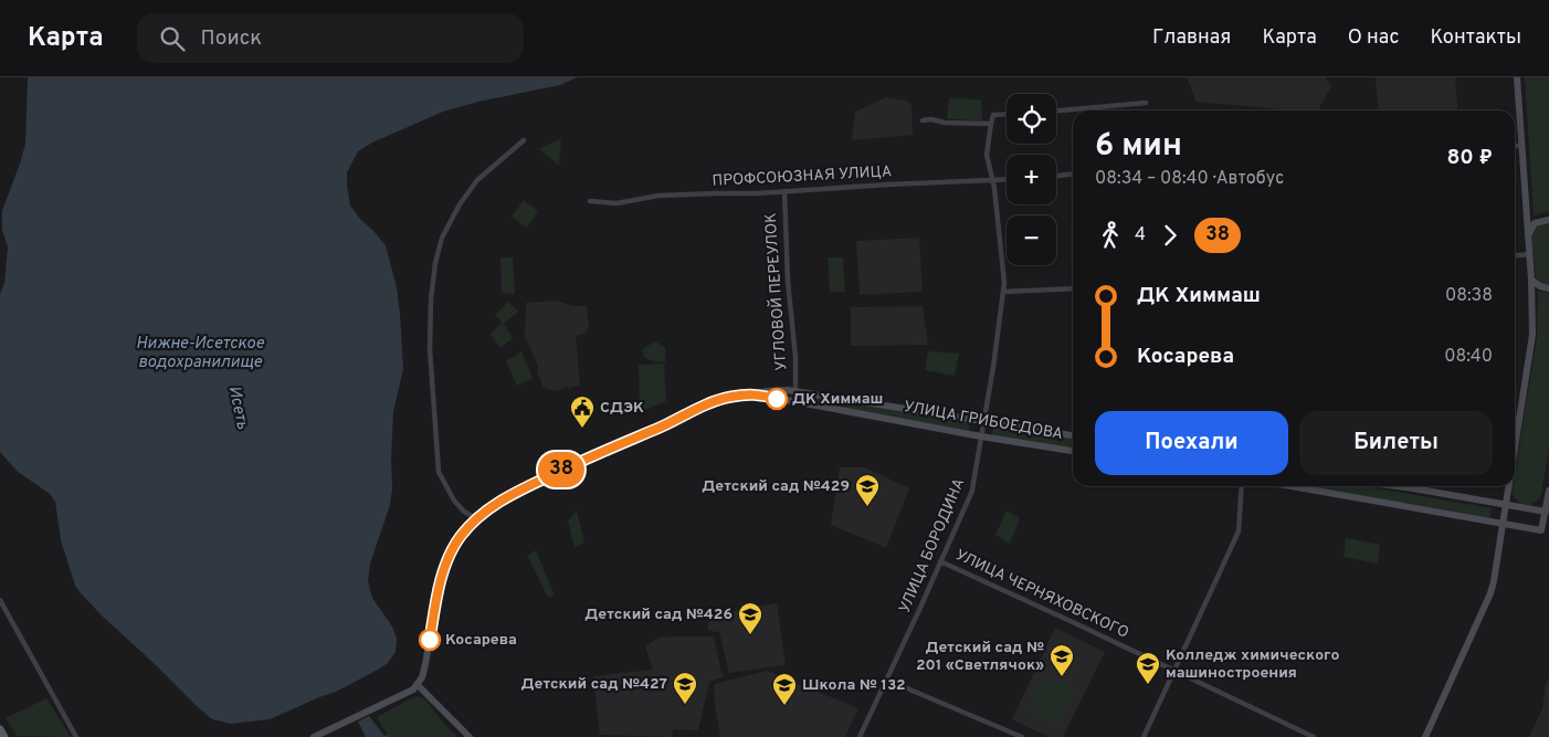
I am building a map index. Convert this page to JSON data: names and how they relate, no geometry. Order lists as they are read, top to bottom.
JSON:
{
  "streets": {
    "main road": ["УЛИЦА ГРИБОЕДОВА"],
    "street": [
      "ПРОФСОЮЗНАЯ УЛИЦА",
      "УГЛОВОЙ ПЕРЕУЛОК",
      "УЛИЦА БОРОДИНА",
      "УЛИЦА ЧЕРНЯХОВСКОГО"
    ]
  },
  "crossings": [
    ["ПРОФСОЮЗНАЯ УЛИЦА", "УГЛОВОЙ ПЕРЕУЛОК"],
    ["ПРОФСОЮЗНАЯ УЛИЦА", "УЛИЦА БОРОДИНА"],
    ["УГЛОВОЙ ПЕРЕУЛОК", "УЛИЦА ГРИБОЕДОВА"],
    ["УЛИЦА ГРИБОЕДОВА", "УЛИЦА БОРОДИНА"],
    ["УЛИЦА БОРОДИНА", "УЛИЦА ЧЕРНЯХОВСКОГО"]
  ],
  "water": ["Нижне-Исетское водохранилище", "Исеть"],
  "places": {
    "other": ["ДК Химмаш", "Косарева"],
    "public building": ["СДЭК"],
    "school or university": [
      "Детский сад №429",
      "Детский сад №426",
      "Детский сад № 201 «Светлячок»",
      "Колледж химического машиностроения",
      "Детский сад №427",
      "Школа № 132"
    ]
  },
  "lines": ["bus line 38"],
  "page": {
    "header": "Карта",
    "search": "Поиск",
    "nav": [
      "Главная",
      "Карта",
      "О нас",
      "Контакты"
    ],
    "on_map": "38",
    "map_buttons": ["+", "−"],
    "heading": ["6 мин", "08:34 – 08:40 · Автобус", "80 ₽"],
    "legs": ["4", "38"],
    "list": [
      {
        "name": "ДК Химмаш",
        "value": "08:38"
      },
      {
        "name": "Косарева",
        "value": "08:40"
      }
    ],
    "buttons": ["Поехали", "Билеты"]
  }
}
